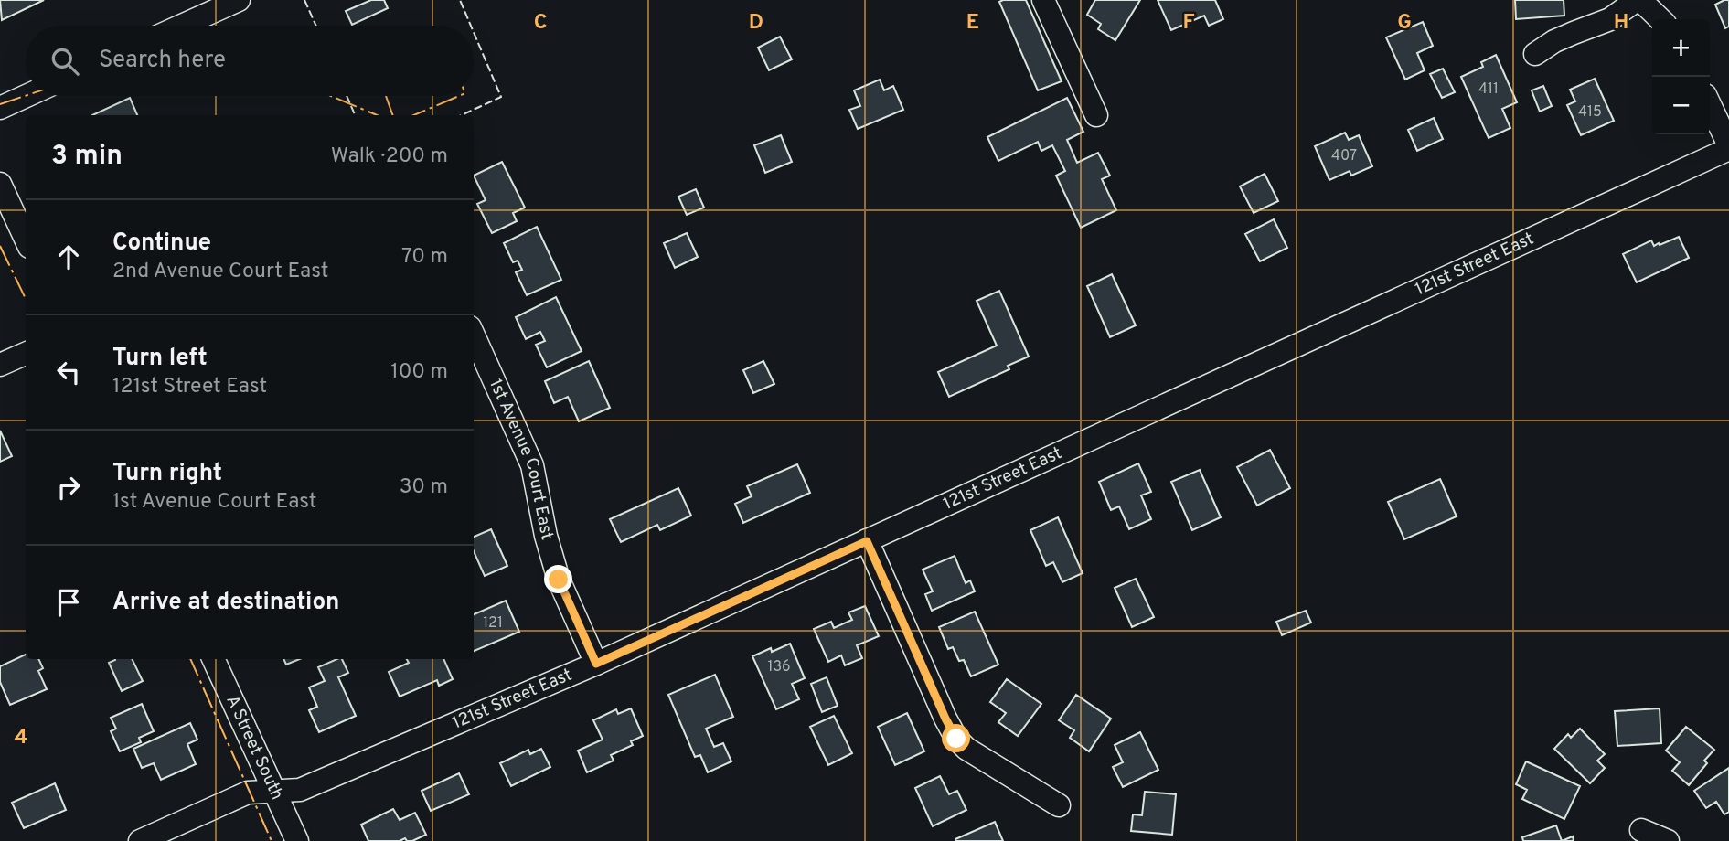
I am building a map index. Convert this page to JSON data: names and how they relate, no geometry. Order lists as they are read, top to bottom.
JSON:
{
  "streets": {
    "street": ["121st Street East", "1st Avenue Court East", "A Street South"]
  },
  "crossings": [
    ["121st Street East", "1st Avenue Court East"],
    ["121st Street East", "A Street South"]
  ],
  "house_numbers": [
    "411",
    "415",
    "407",
    "121",
    "136"
  ],
  "page": {
    "map_buttons": ["+", "−"],
    "search": "Search here",
    "heading": ["3 min", "Walk · 200 m"],
    "list": [
      ["Continue", "2nd Avenue Court East", "70 m"],
      ["Turn left", "121st Street East", "100 m"],
      ["Turn right", "1st Avenue Court East", "30 m"],
      "Arrive at destination"
    ]
  },
  "grid": {
    "columns": [
      "C",
      "D",
      "E",
      "F",
      "G",
      "H"
    ],
    "rows": ["4"]
  }
}
